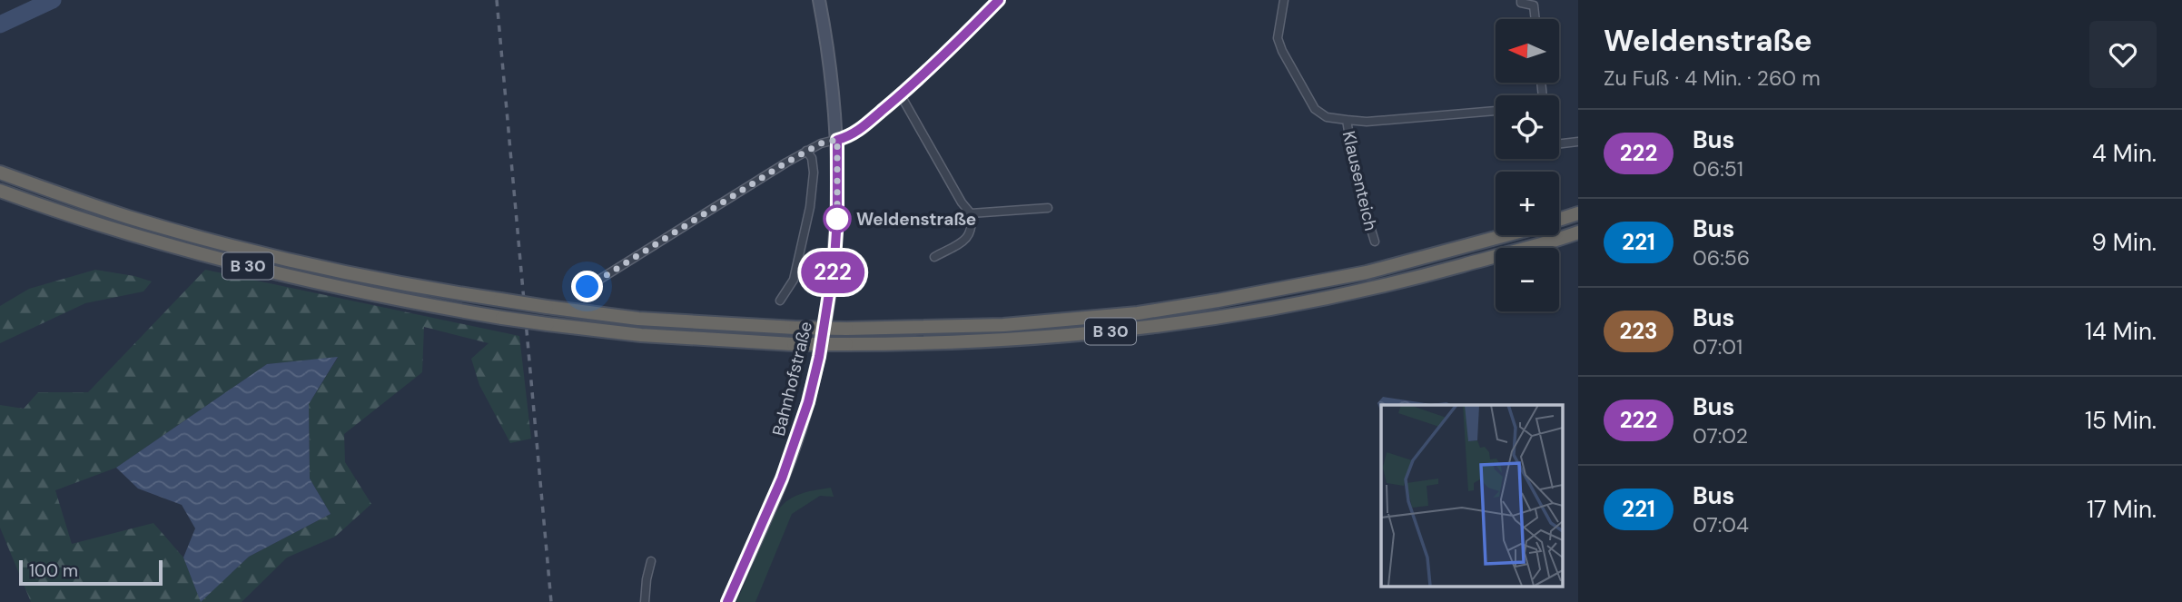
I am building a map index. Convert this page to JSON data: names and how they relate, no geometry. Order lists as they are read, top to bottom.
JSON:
{
  "streets": {
    "highway": ["B 30"],
    "main road": ["Bahnhofstraße"],
    "street": ["Klausenteich"]
  },
  "places": ["Weldenstraße"],
  "lines": ["bus line 222"],
  "scale_bar": "100 m",
  "north": "left",
  "page": {
    "on_map": "222",
    "heading": ["Weldenstraße", "Zu Fuß · 4 Min. · 260 m"],
    "map_buttons": ["+", "−"],
    "list": [
      {
        "mark": "222",
        "name": "Bus",
        "note": "06:51",
        "value": "4 Min."
      },
      {
        "mark": "221",
        "name": "Bus",
        "note": "06:56",
        "value": "9 Min."
      },
      {
        "mark": "223",
        "name": "Bus",
        "note": "07:01",
        "value": "14 Min."
      },
      {
        "mark": "222",
        "name": "Bus",
        "note": "07:02",
        "value": "15 Min."
      },
      {
        "mark": "221",
        "name": "Bus",
        "note": "07:04",
        "value": "17 Min."
      }
    ],
    "scale": "100 m"
  }
}
